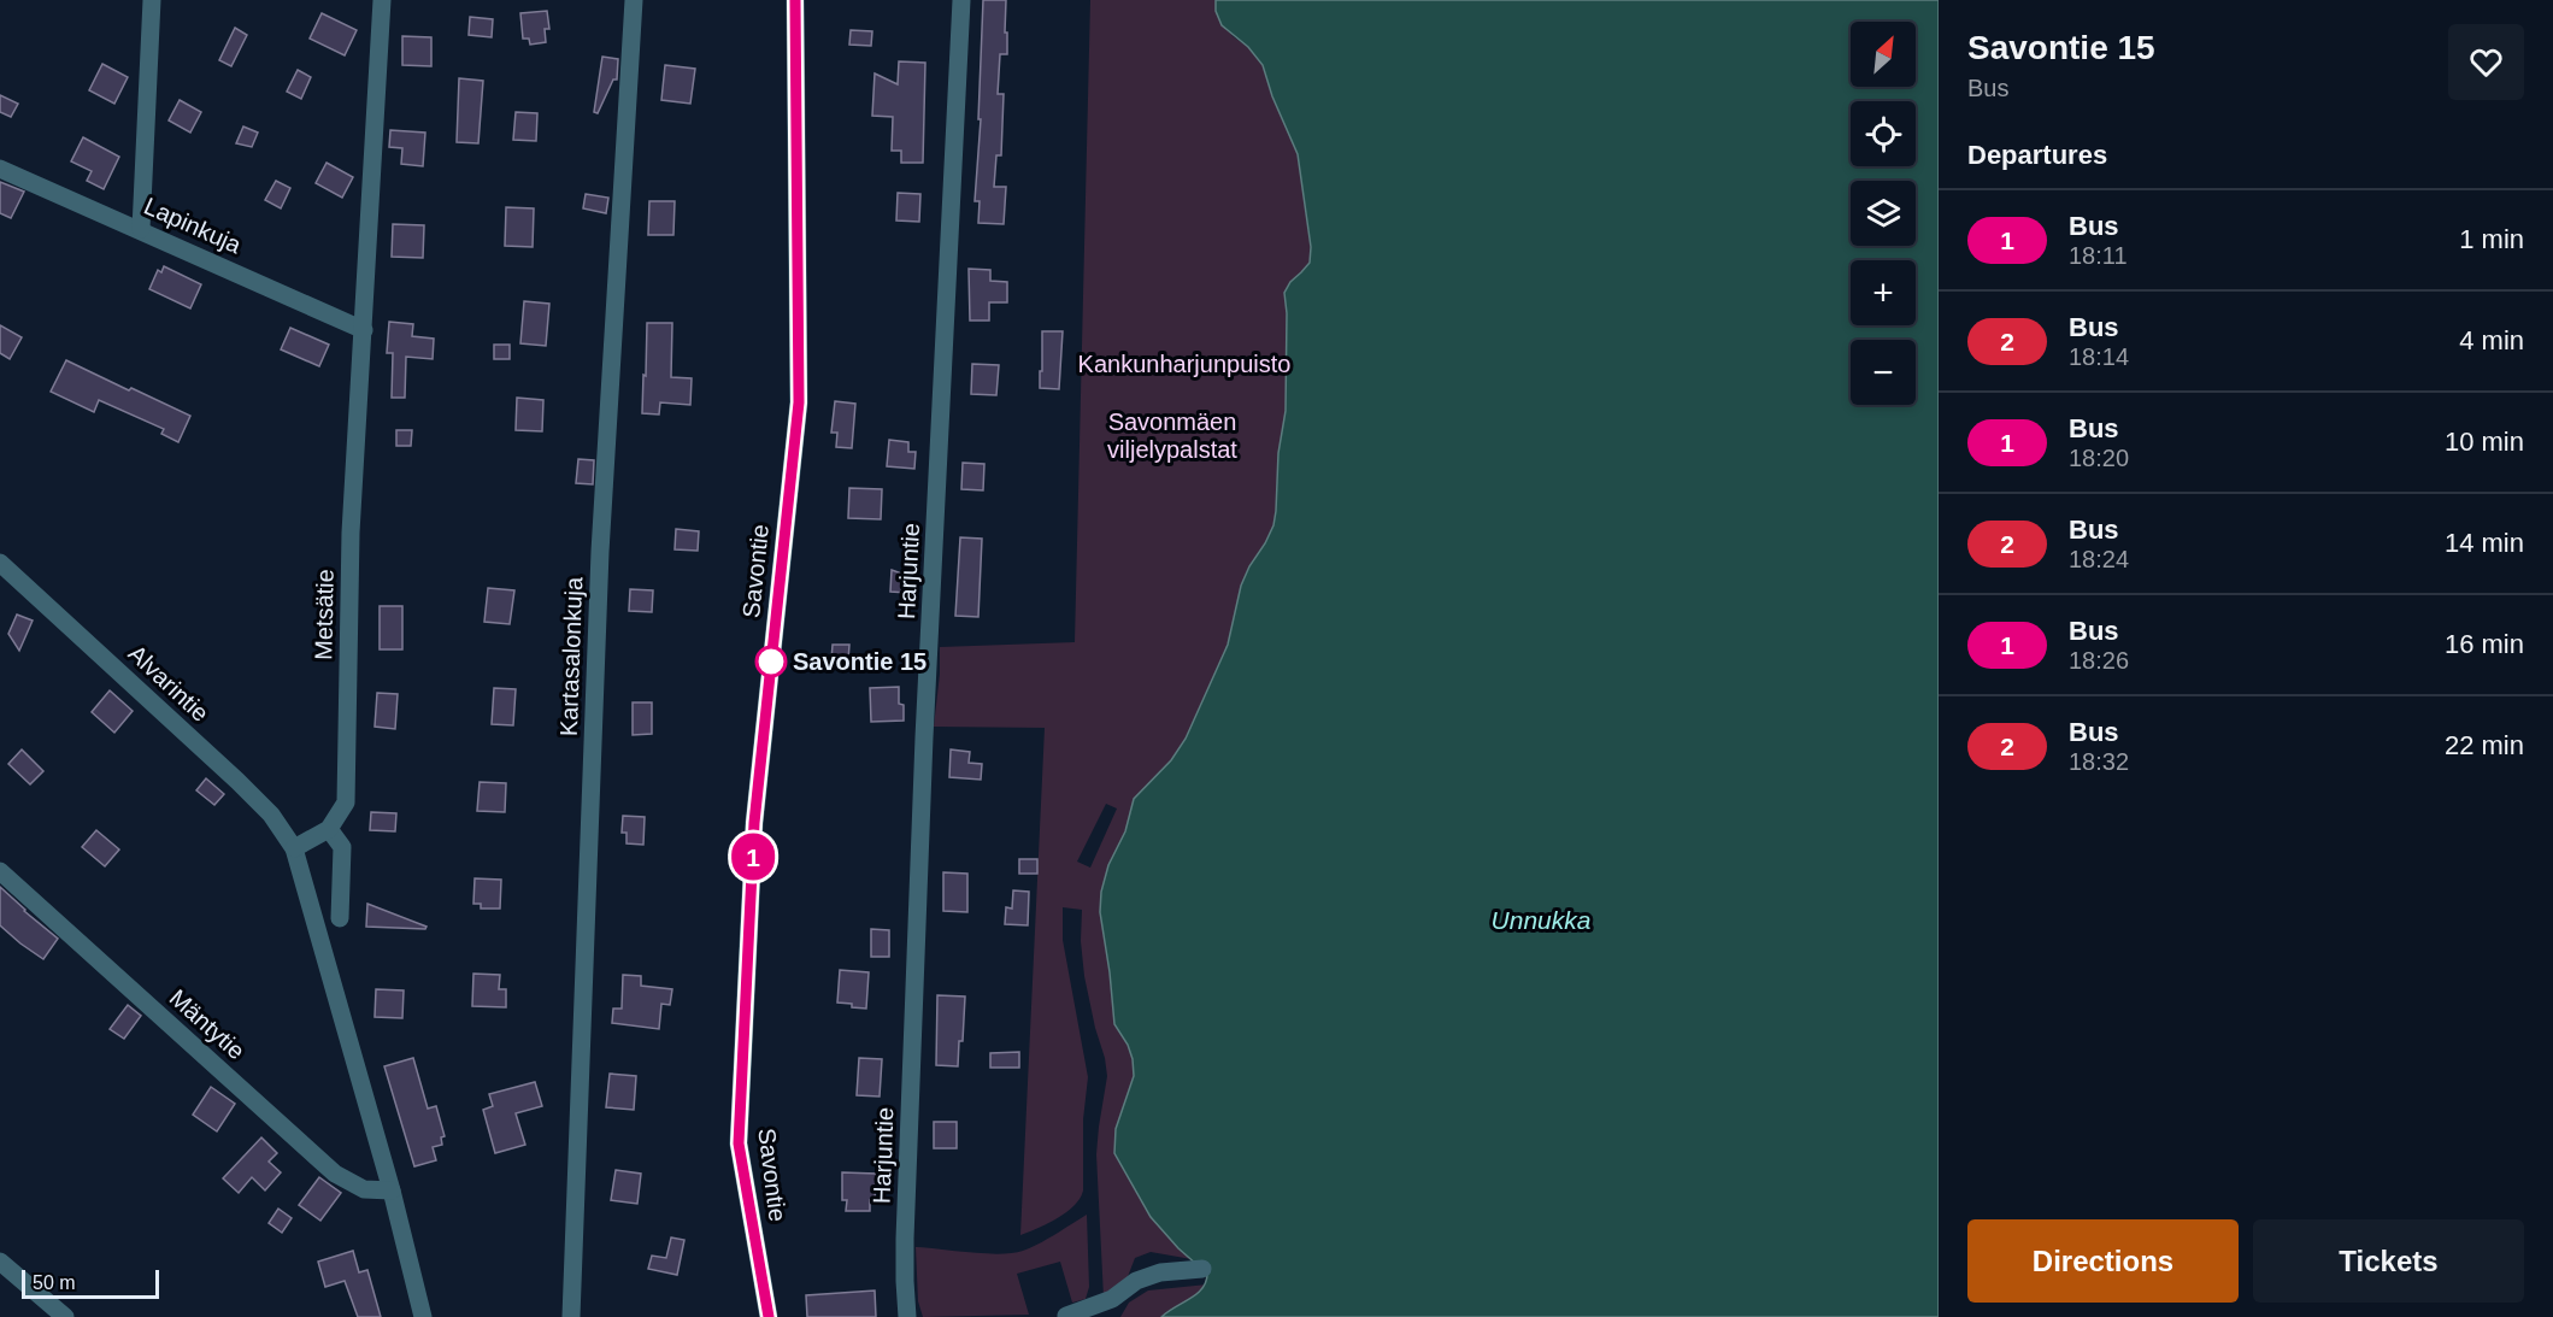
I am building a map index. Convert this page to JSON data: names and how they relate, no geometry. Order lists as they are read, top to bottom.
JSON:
{
  "streets": {
    "street": [
      "Lapinkuja",
      "Savontie",
      "Harjuntie",
      "Metsätie",
      "Kartasalonkuja",
      "Alvarintie",
      "Mäntytie"
    ]
  },
  "crossings": [
    ["Lapinkuja", "Metsätie"]
  ],
  "water": ["Unnukka"],
  "parks": ["Kankunharjunpuisto", "Savonmäen viljelypalstat"],
  "places": ["Savontie 15"],
  "lines": ["bus line 1"],
  "scale_bar": "50 m",
  "north": "top right",
  "page": {
    "on_map": "1",
    "heading": [
      ["Savontie 15", "Bus"],
      "Departures"
    ],
    "map_buttons": ["+", "−"],
    "list": [
      {
        "mark": "1",
        "name": "Bus",
        "note": "18:11",
        "value": "1 min"
      },
      {
        "mark": "2",
        "name": "Bus",
        "note": "18:14",
        "value": "4 min"
      },
      {
        "mark": "1",
        "name": "Bus",
        "note": "18:20",
        "value": "10 min"
      },
      {
        "mark": "2",
        "name": "Bus",
        "note": "18:24",
        "value": "14 min"
      },
      {
        "mark": "1",
        "name": "Bus",
        "note": "18:26",
        "value": "16 min"
      },
      {
        "mark": "2",
        "name": "Bus",
        "note": "18:32",
        "value": "22 min"
      }
    ],
    "buttons": ["Directions", "Tickets"],
    "scale": "50 m"
  }
}
